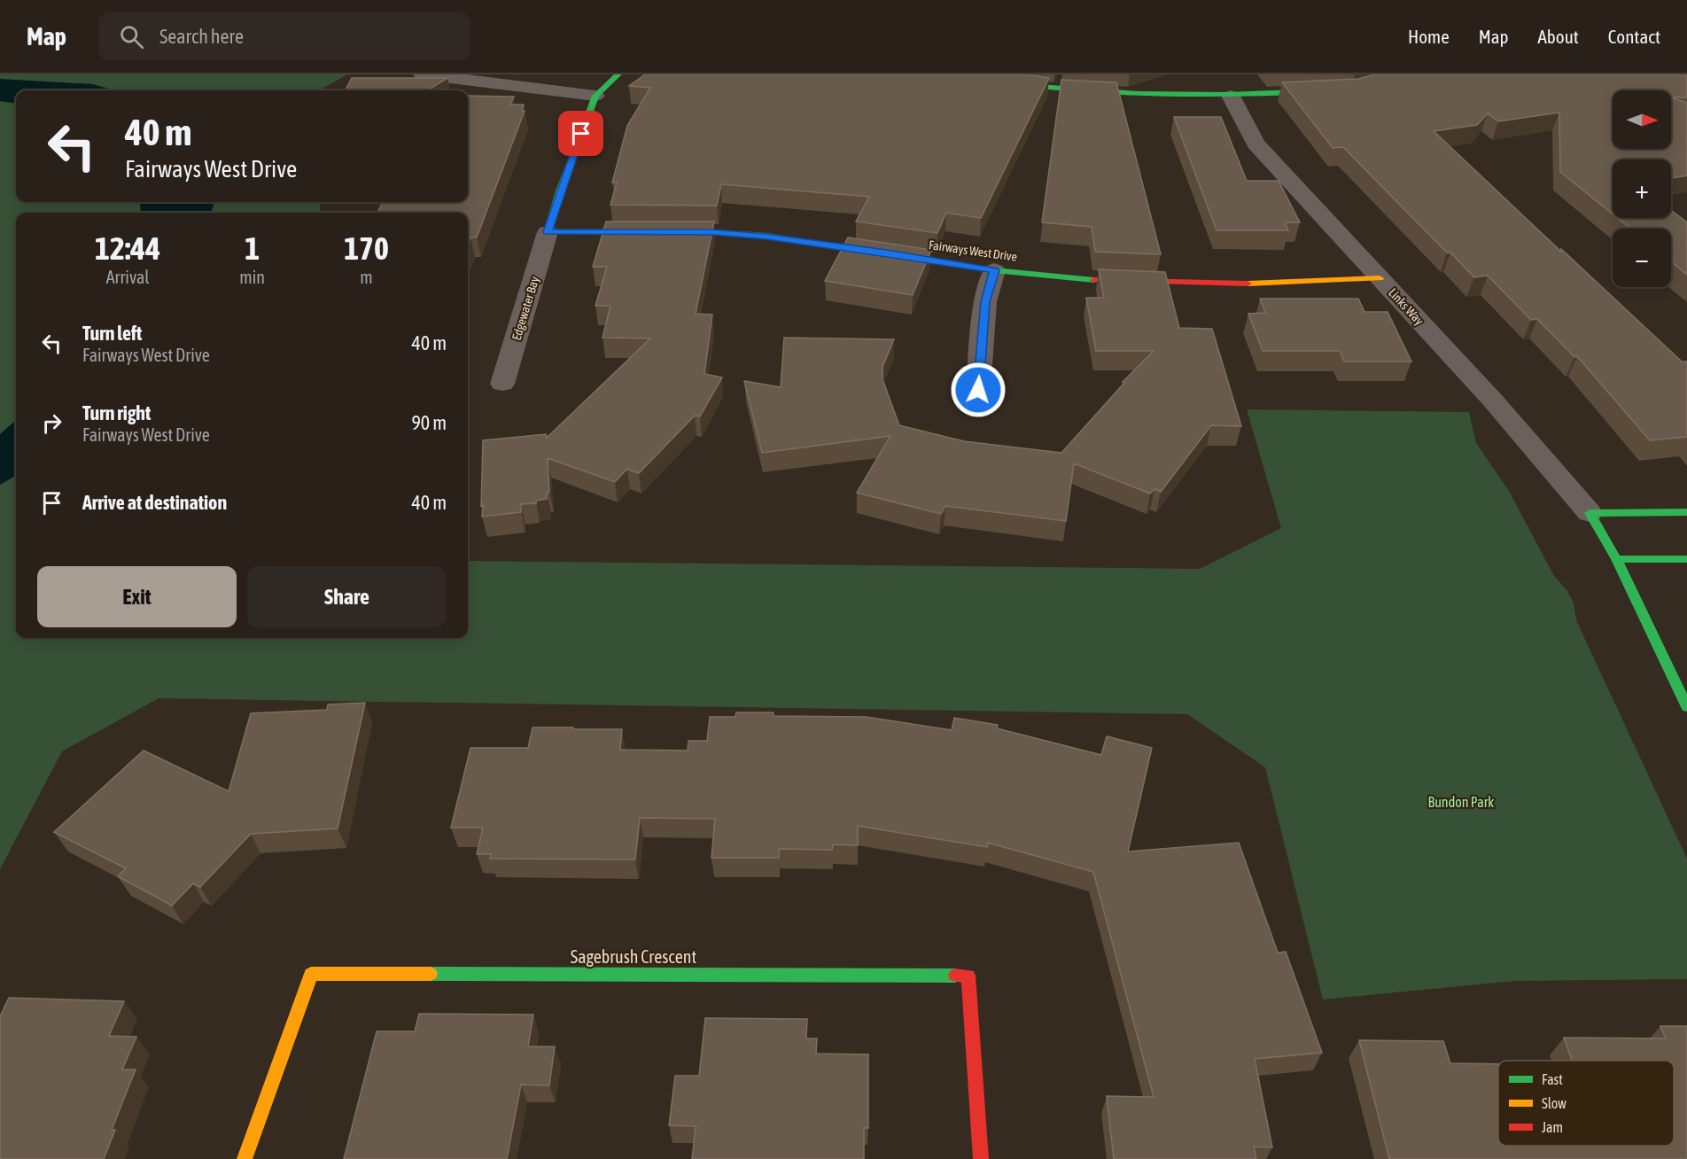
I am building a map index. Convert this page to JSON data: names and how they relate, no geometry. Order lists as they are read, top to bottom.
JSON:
{
  "streets": {
    "street": [
      "Fairways West Drive",
      "Links Way",
      "Edgewater Bay",
      "Sagebrush Crescent"
    ]
  },
  "crossings": [
    ["Fairways West Drive", "Links Way"],
    ["Fairways West Drive", "Edgewater Bay"]
  ],
  "parks": ["Bundon Park"],
  "legend": ["Fast", "Slow", "Jam"],
  "north": "right",
  "page": {
    "header": "Map",
    "search": "Search here",
    "nav": [
      "Home",
      "Map",
      "About",
      "Contact"
    ],
    "map_buttons": ["+", "−"],
    "turn": ["40 m", "Fairways West Drive"],
    "eta": [
      "12:44",
      "Arrival",
      "1",
      "min",
      "170",
      "m"
    ],
    "list": [
      {
        "name": "Turn left",
        "note": "Fairways West Drive",
        "value": "40 m"
      },
      {
        "name": "Turn right",
        "note": "Fairways West Drive",
        "value": "90 m"
      },
      {
        "name": "Arrive at destination",
        "value": "40 m"
      }
    ],
    "buttons": ["Exit", "Share"]
  }
}
